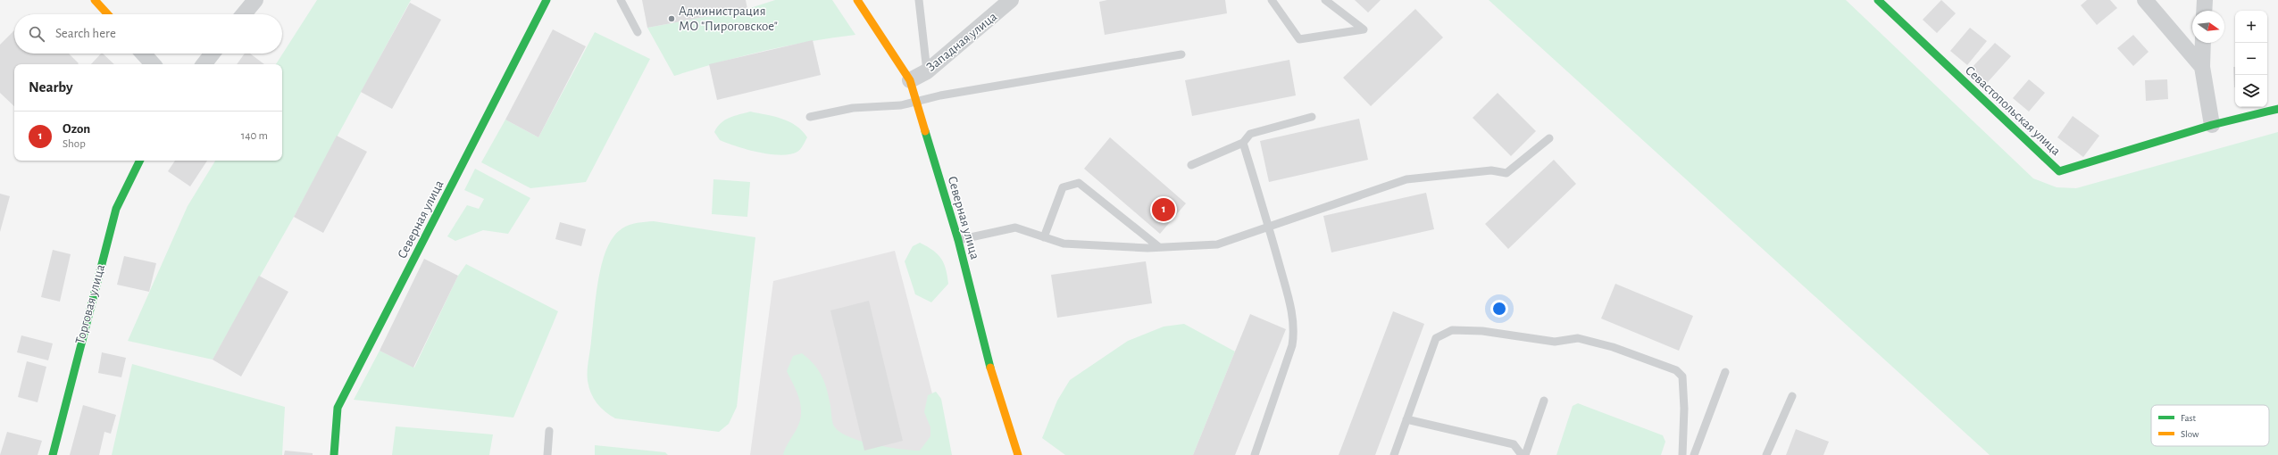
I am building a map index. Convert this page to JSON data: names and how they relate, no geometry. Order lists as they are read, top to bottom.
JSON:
{
  "streets": {
    "street": [
      "Западная улица",
      "Севастопольская улица",
      "Северная улица",
      "Торговая улица"
    ]
  },
  "crossings": [
    ["Западная улица", "Северная улица"]
  ],
  "places": ["Администрация МО \"Пироговское\""],
  "legend": ["Fast", "Slow"],
  "north": "right",
  "page": {
    "map_buttons": ["+", "−"],
    "search": "Search here",
    "heading": "Nearby",
    "list": [
      {
        "mark": "1",
        "name": "Ozon",
        "note": "Shop",
        "value": "140 m"
      }
    ],
    "pins": "1"
  }
}
